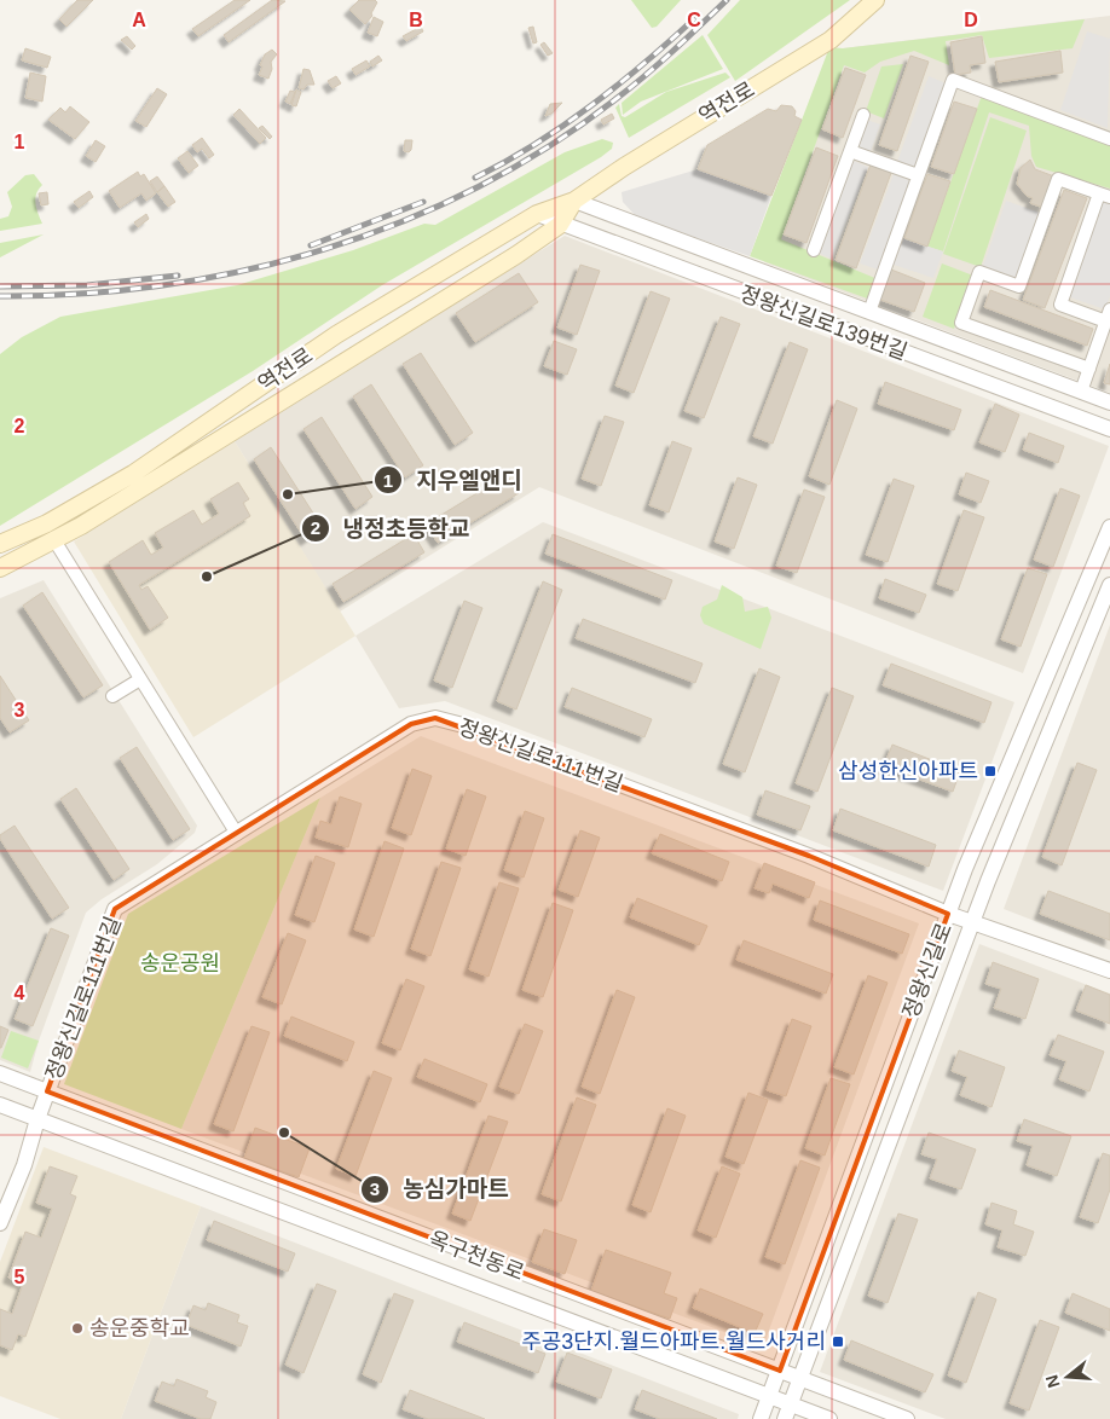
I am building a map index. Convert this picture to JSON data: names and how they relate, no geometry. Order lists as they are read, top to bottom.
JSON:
{
  "streets": {
    "main road": ["역전로"],
    "street": [
      "정왕신길로139번길",
      "정왕신길로111번길",
      "정왕신길로",
      "옥구천동로"
    ]
  },
  "crossings": [
    ["역전로", "정왕신길로139번길"],
    ["정왕신길로111번길", "정왕신길로"],
    ["정왕신길로111번길", "옥구천동로"],
    ["정왕신길로", "옥구천동로"]
  ],
  "parks": ["송운공원"],
  "places": {
    "other": [
      "지우엘앤디",
      "냉정초등학교",
      "농심가마트",
      "송운중학교"
    ],
    "transit": ["삼성한신아파트", "주공3단지.월드아파트.월드사거리"]
  },
  "north": "left",
  "grid": {
    "columns": [
      "A",
      "B",
      "C",
      "D"
    ],
    "rows": [
      "1",
      "2",
      "3",
      "4",
      "5"
    ]
  }
}
